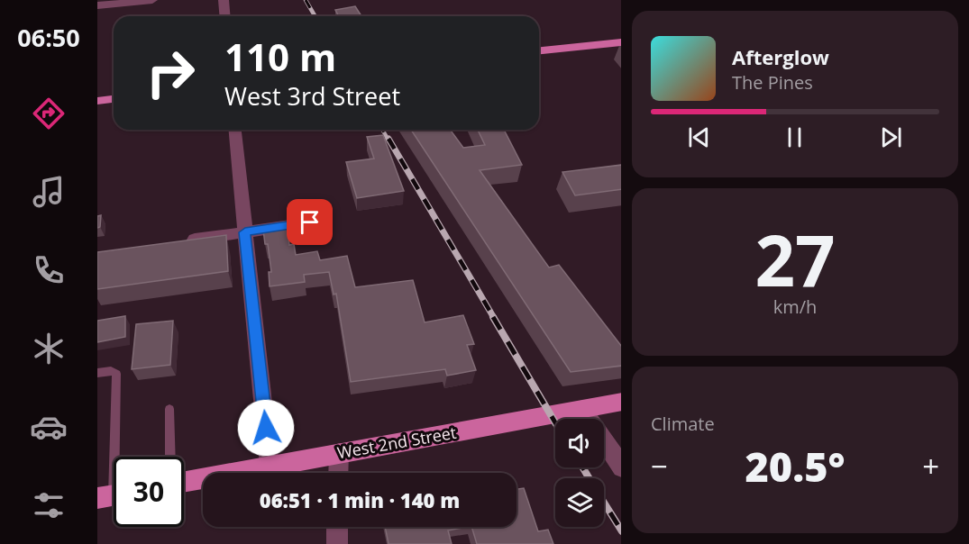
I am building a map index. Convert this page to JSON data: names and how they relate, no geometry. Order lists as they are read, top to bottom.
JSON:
{
  "streets": {
    "main road": ["West 2nd Street"]
  },
  "page": {
    "tabs": "06:50",
    "turn": ["110 m", "West 3rd Street"],
    "song": ["Afterglow", "The Pines"],
    "tile": [
      ["27", "km/h"],
      "Climate"
    ],
    "heat": ["−", "20.5°", "+"],
    "limit": "30",
    "trip": "06:51 · 1 min · 140 m"
  }
}
